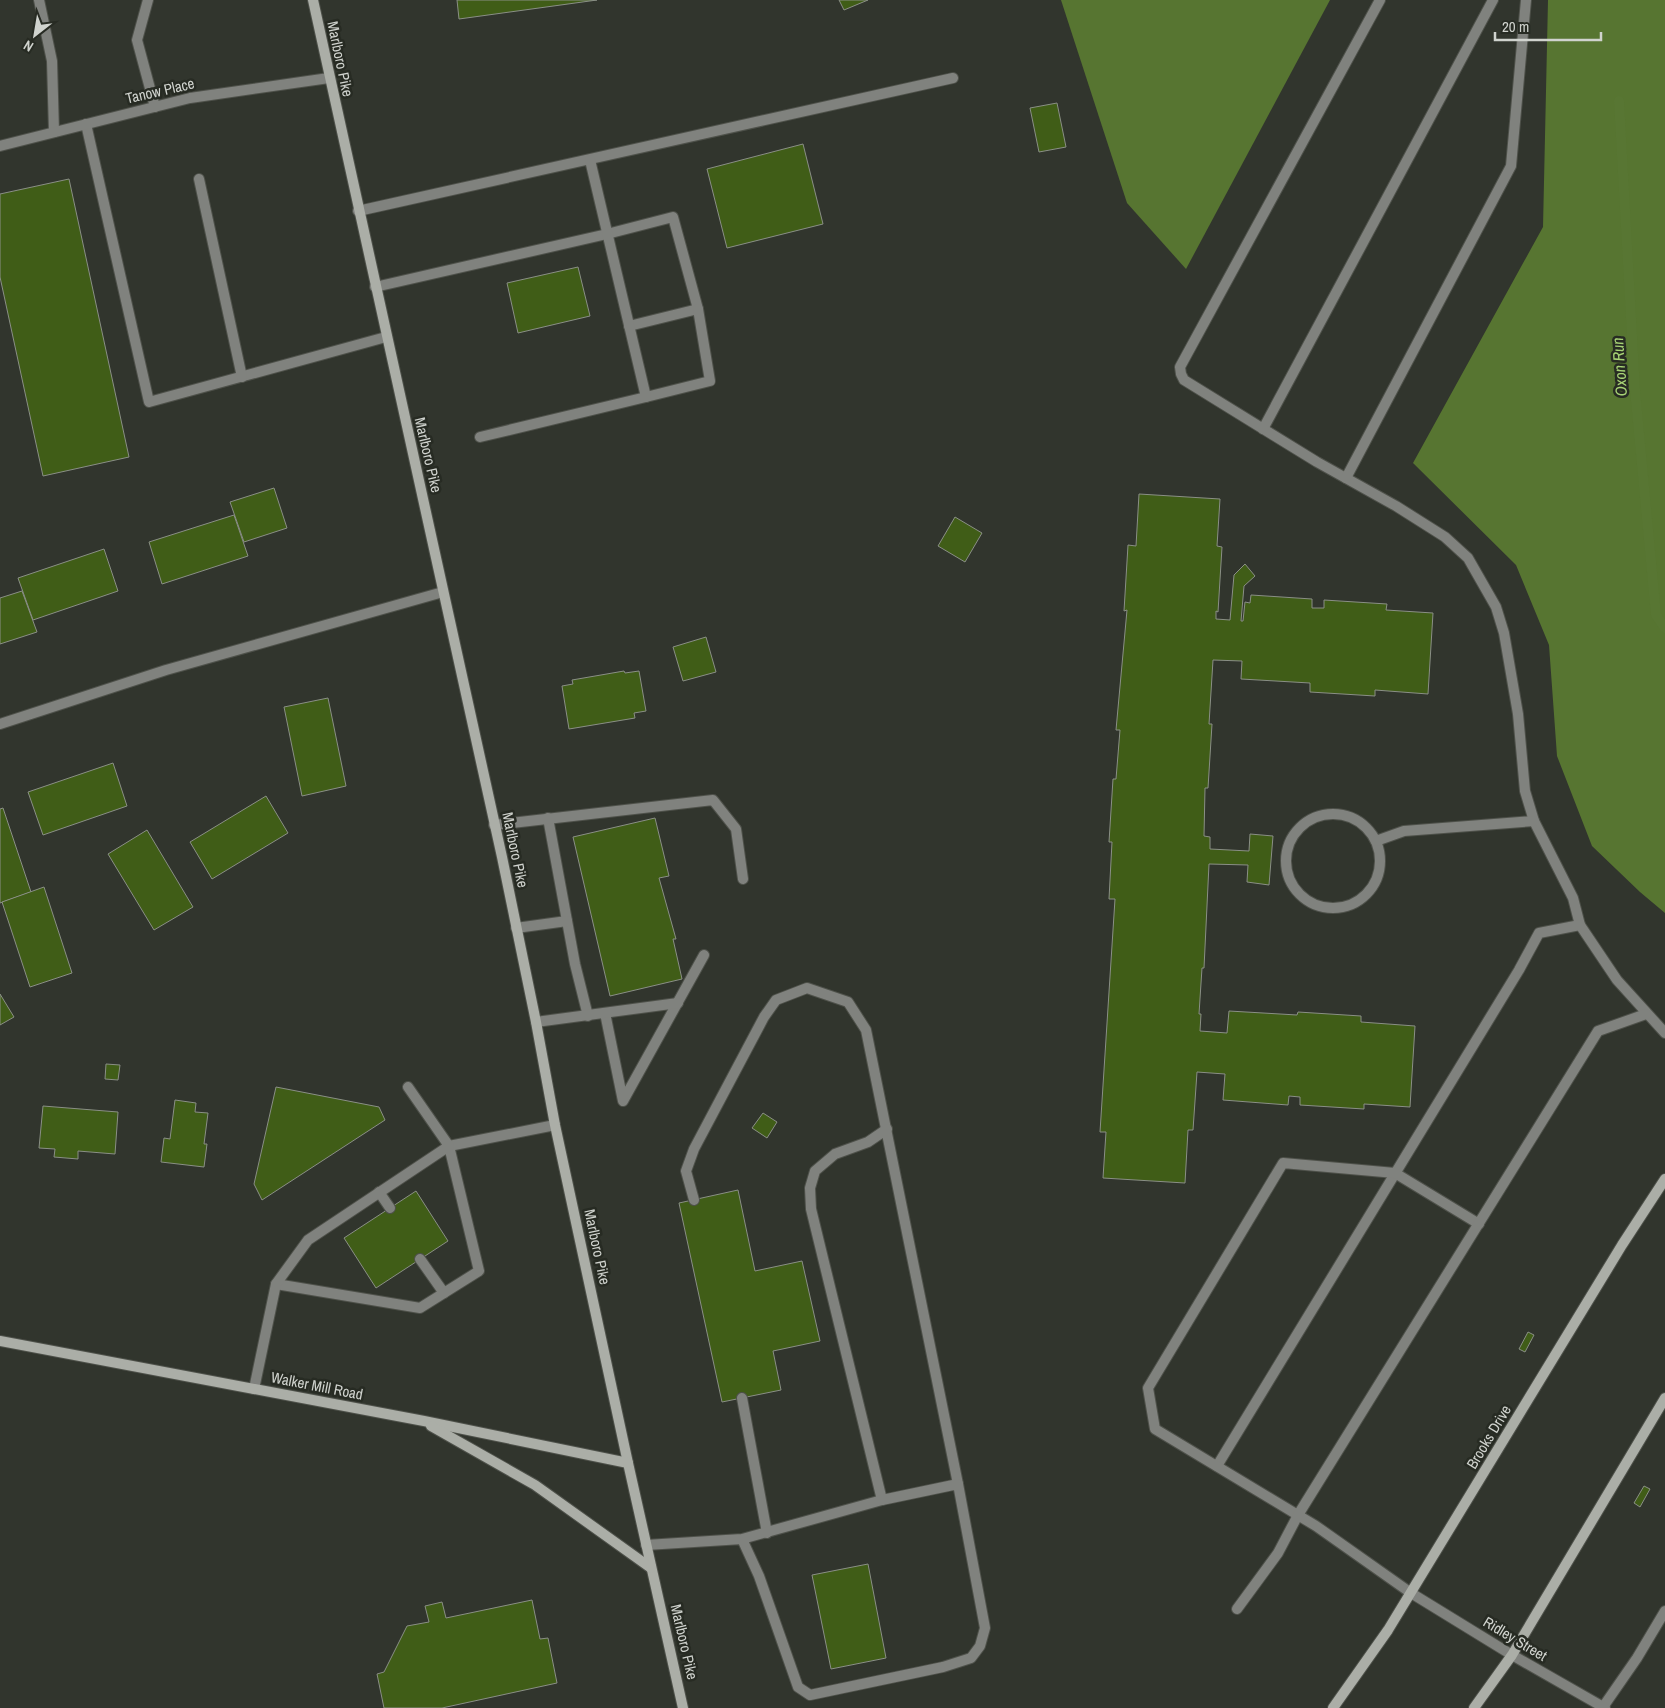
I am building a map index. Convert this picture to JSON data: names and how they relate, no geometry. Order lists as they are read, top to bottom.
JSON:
{
  "streets": {
    "main road": ["Marlboro Pike", "Walker Mill Road", "Brooks Drive"],
    "street": ["Tanow Place", "Ridley Street"]
  },
  "crossings": [
    ["Marlboro Pike", "Tanow Place"],
    ["Marlboro Pike", "Walker Mill Road"],
    ["Brooks Drive", "Ridley Street"]
  ],
  "water": ["Oxon Run"],
  "scale_bar": "20 m",
  "north": "bottom left"
}
